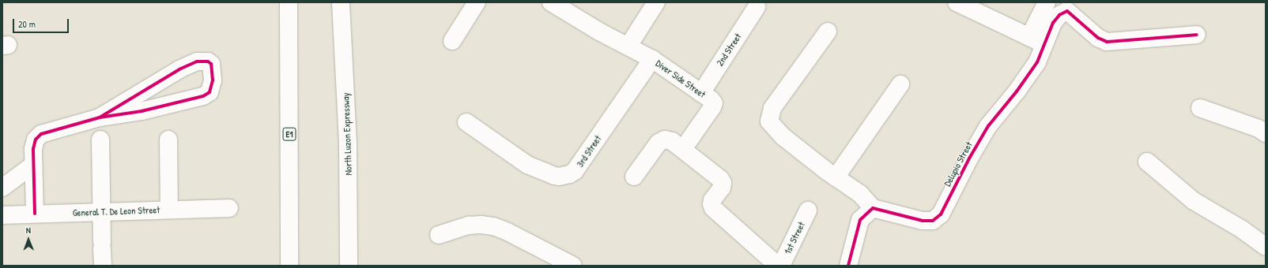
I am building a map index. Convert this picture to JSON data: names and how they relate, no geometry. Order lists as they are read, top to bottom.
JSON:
{
  "streets": {
    "main road": [
      "2nd Street",
      "Diver Side Street",
      "E1",
      "North Luzon Expressway",
      "3rd Street",
      "Delupio Street",
      "General T. De Leon Street",
      "1st Street"
    ]
  },
  "crossings": [
    ["2nd Street", "Diver Side Street"],
    ["Diver Side Street", "3rd Street"]
  ],
  "scale_bar": "20 m",
  "north": "top"
}
